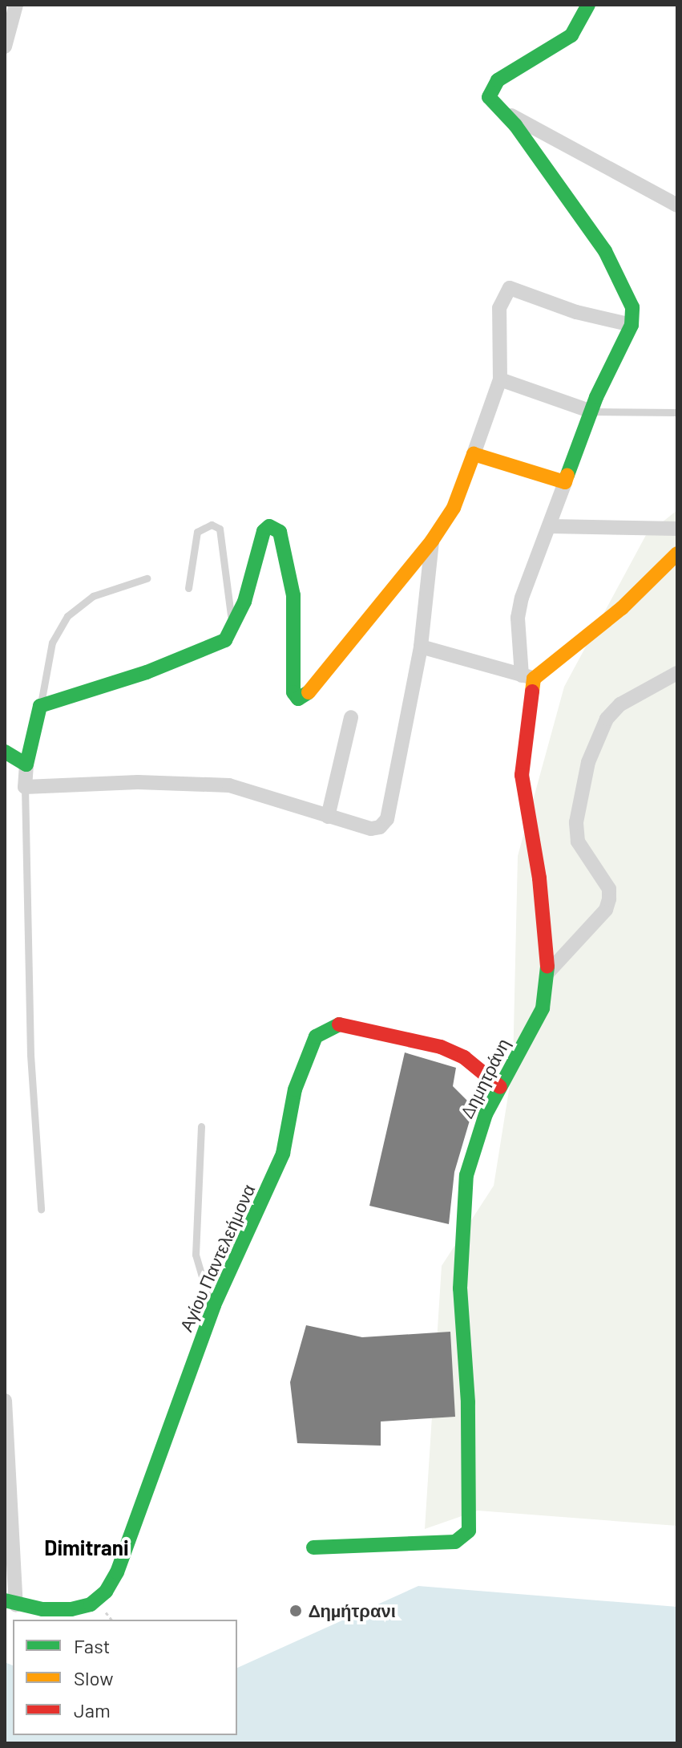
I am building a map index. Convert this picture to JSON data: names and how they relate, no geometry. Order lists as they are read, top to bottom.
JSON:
{
  "streets": {
    "street": ["Δημητράνη", "Αγίου Παντελεήμονα"]
  },
  "crossings": [
    ["Δημητράνη", "Αγίου Παντελεήμονα"]
  ],
  "districts": ["Dimitrani"],
  "places": ["Δημήτρανι"],
  "legend": ["Fast", "Slow", "Jam"]
}
